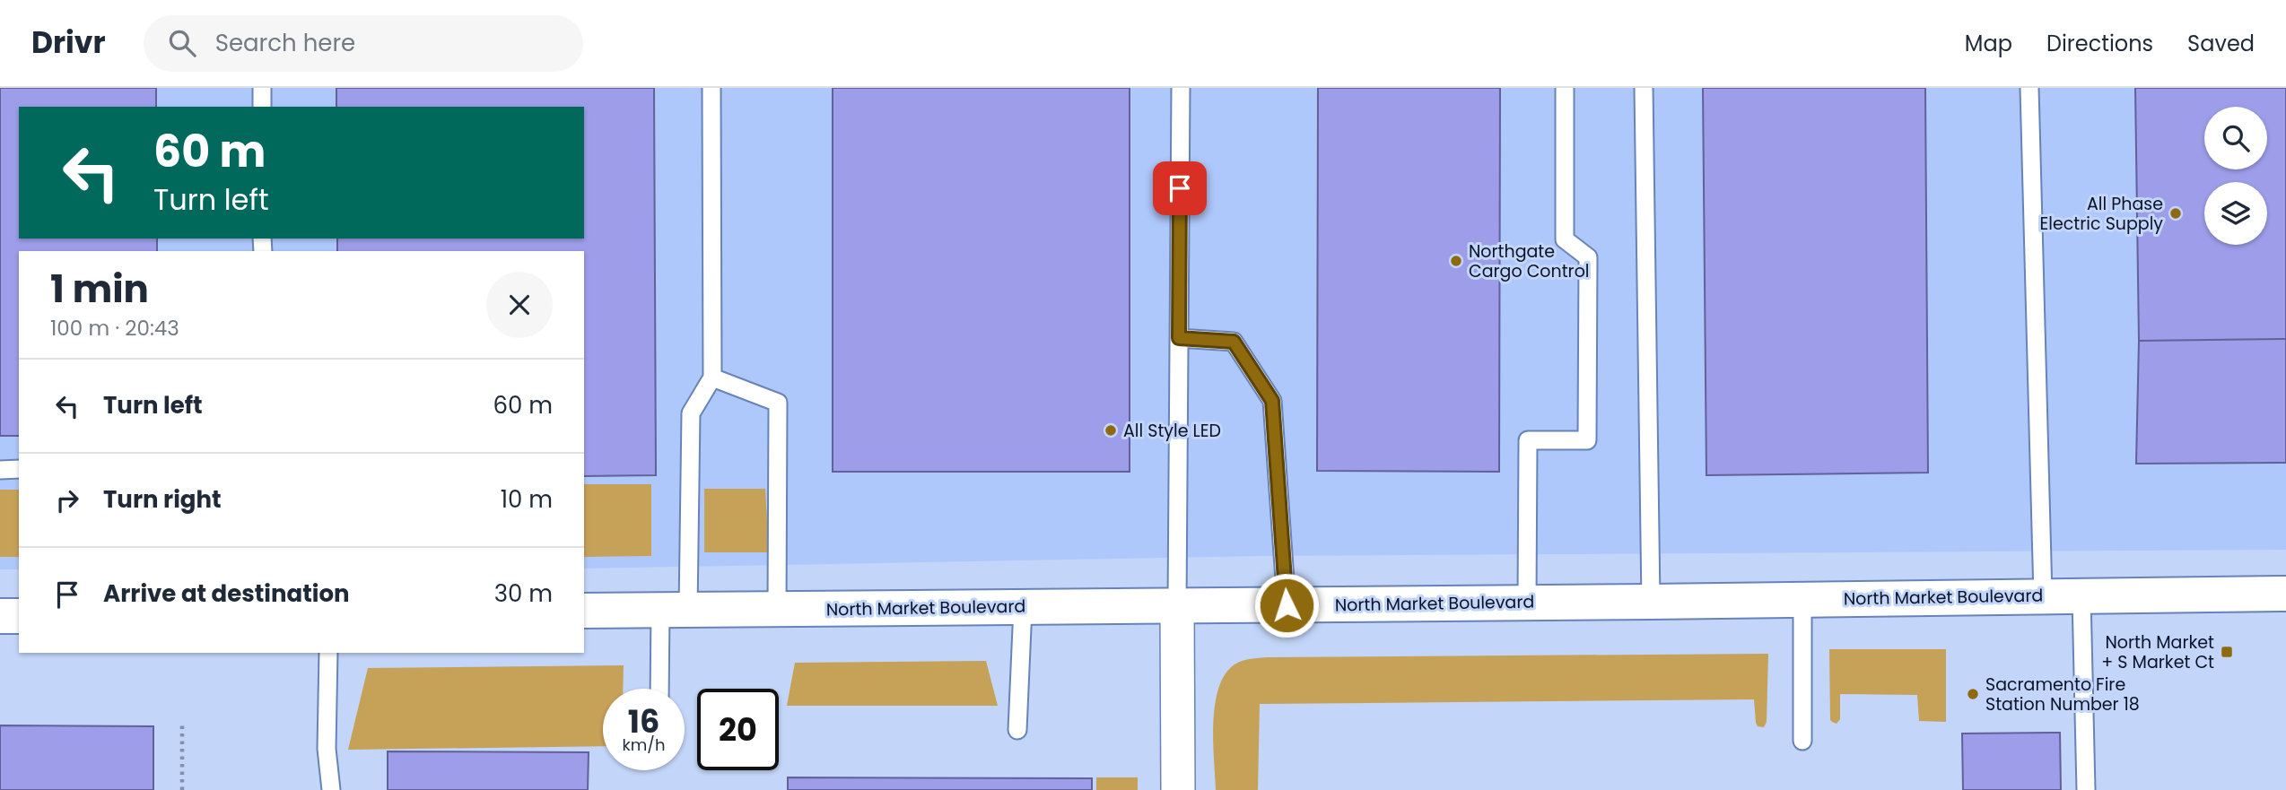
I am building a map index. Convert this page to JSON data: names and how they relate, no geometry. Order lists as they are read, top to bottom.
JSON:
{
  "streets": {
    "main road": ["North Market Boulevard"]
  },
  "places": {
    "other": [
      "All Phase Electric Supply",
      "Northgate Cargo Control",
      "All Style LED",
      "Sacramento Fire Station Number 18"
    ],
    "transit": ["North Market + S Market Ct"]
  },
  "page": {
    "header": "Drivr",
    "search": "Search here",
    "nav": ["Map", "Directions", "Saved"],
    "turn": ["60 m", "Turn left"],
    "heading": ["1 min", "100 m · 20:43"],
    "list": [
      {
        "name": "Turn left",
        "value": "60 m"
      },
      {
        "name": "Turn right",
        "value": "10 m"
      },
      {
        "name": "Arrive at destination",
        "value": "30 m"
      }
    ],
    "speed": "16 km/h",
    "limit": "20"
  }
}
